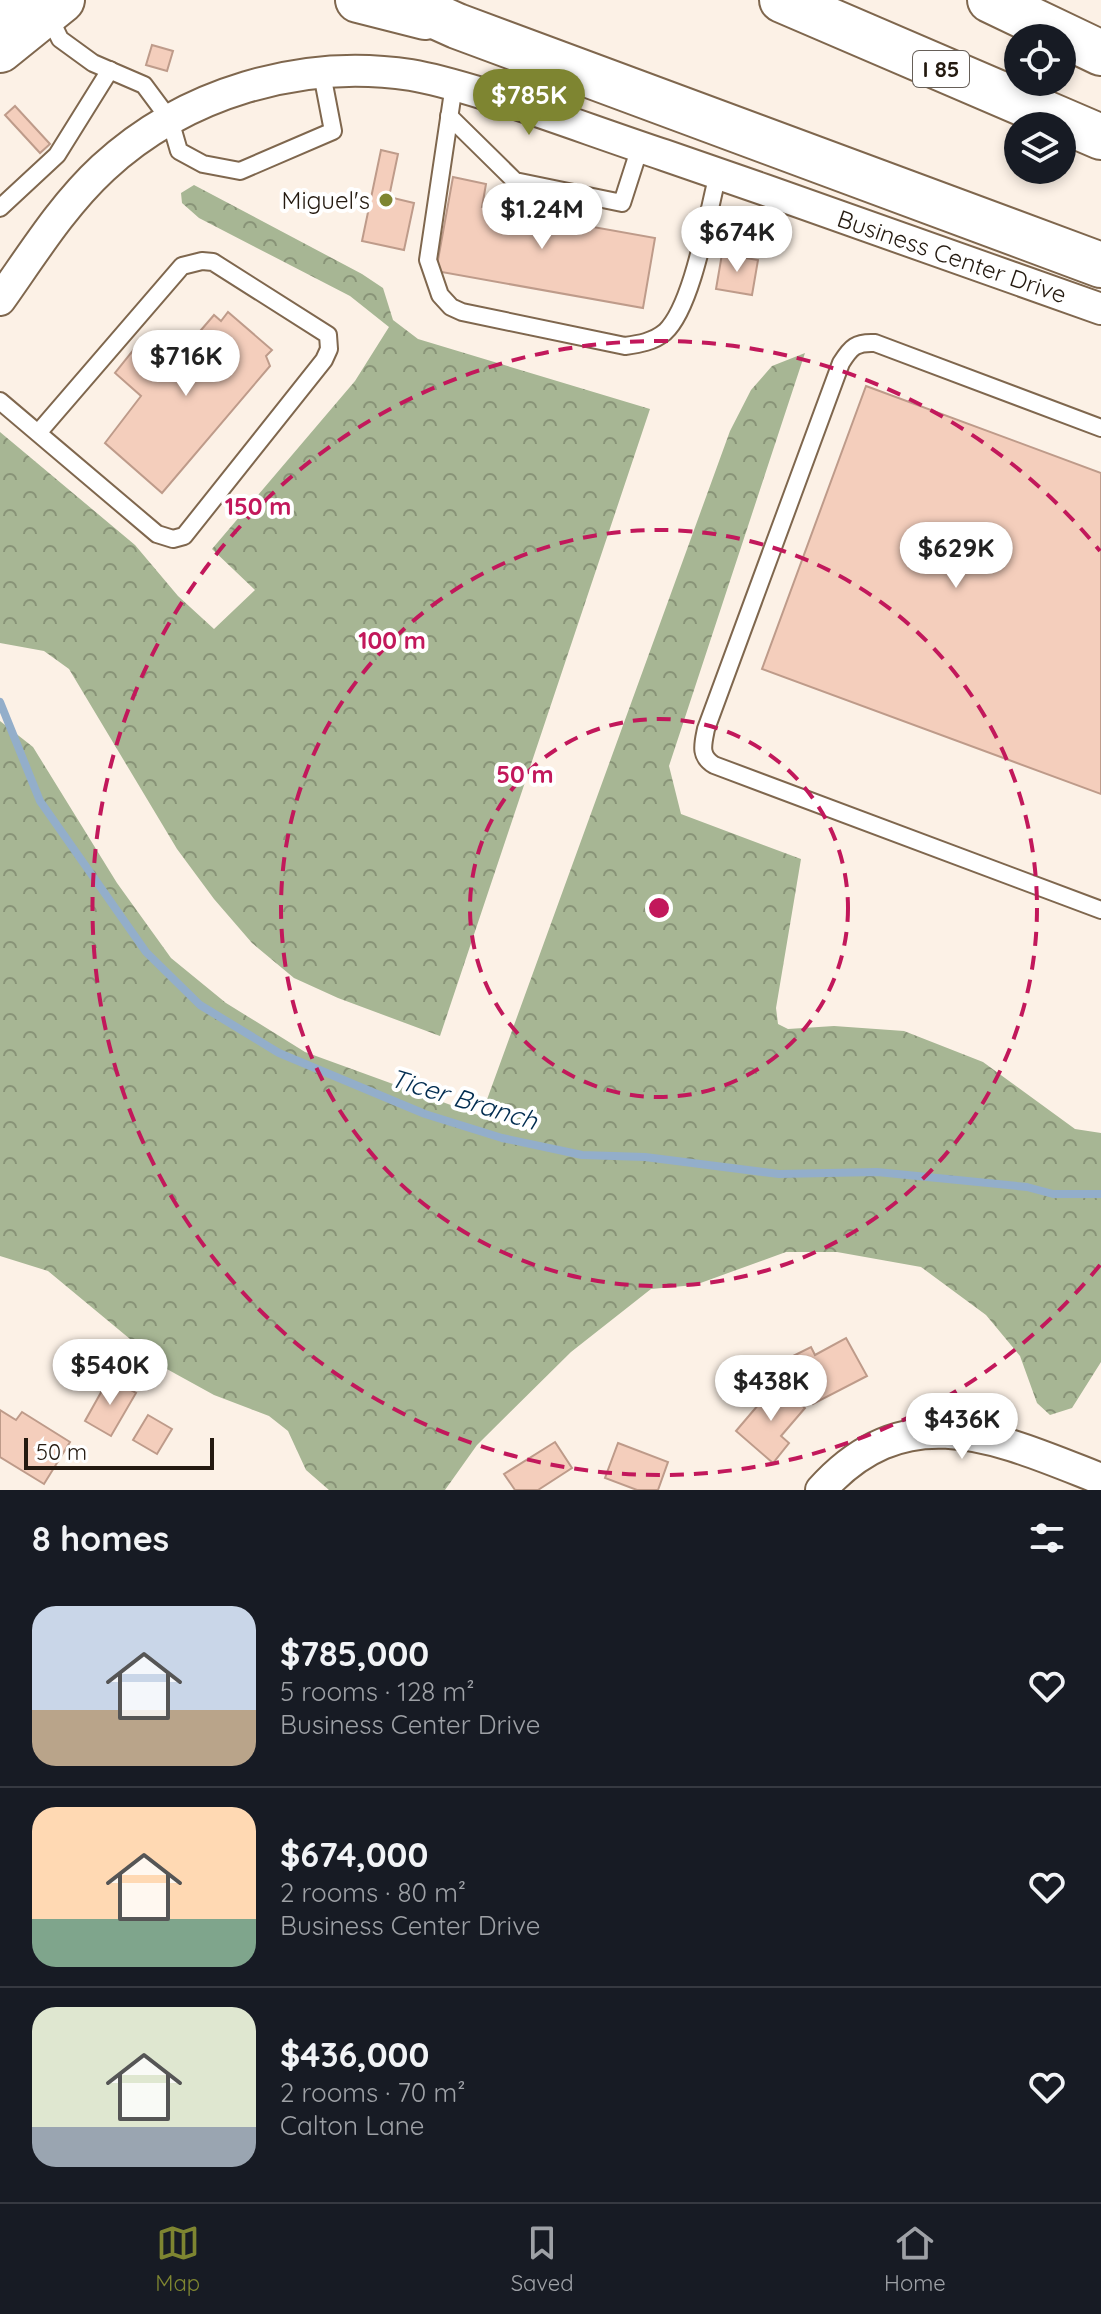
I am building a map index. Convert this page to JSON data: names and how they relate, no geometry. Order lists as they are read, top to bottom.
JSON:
{
  "streets": {
    "main road": ["I 85"],
    "street": ["Business Center Drive"]
  },
  "water": ["Ticer Branch"],
  "places": ["Miguel's"],
  "scale_bar": "50 m",
  "page": {
    "price": [
      "$785K",
      "$1.24M",
      "$674K",
      "$716K",
      "$629K",
      "$540K",
      "$438K",
      "$436K"
    ],
    "scale": "50 m",
    "heading": "8 homes",
    "list": [
      {
        "name": "$785,000",
        "note": "5 rooms · 128 m² · Business Center Drive"
      },
      {
        "name": "$674,000",
        "note": "2 rooms · 80 m² · Business Center Drive"
      },
      {
        "name": "$436,000",
        "note": "2 rooms · 70 m² · Calton Lane"
      }
    ],
    "tabs": ["Map", "Saved", "Home"]
  },
  "rings": ["150 m", "100 m", "50 m"]
}
